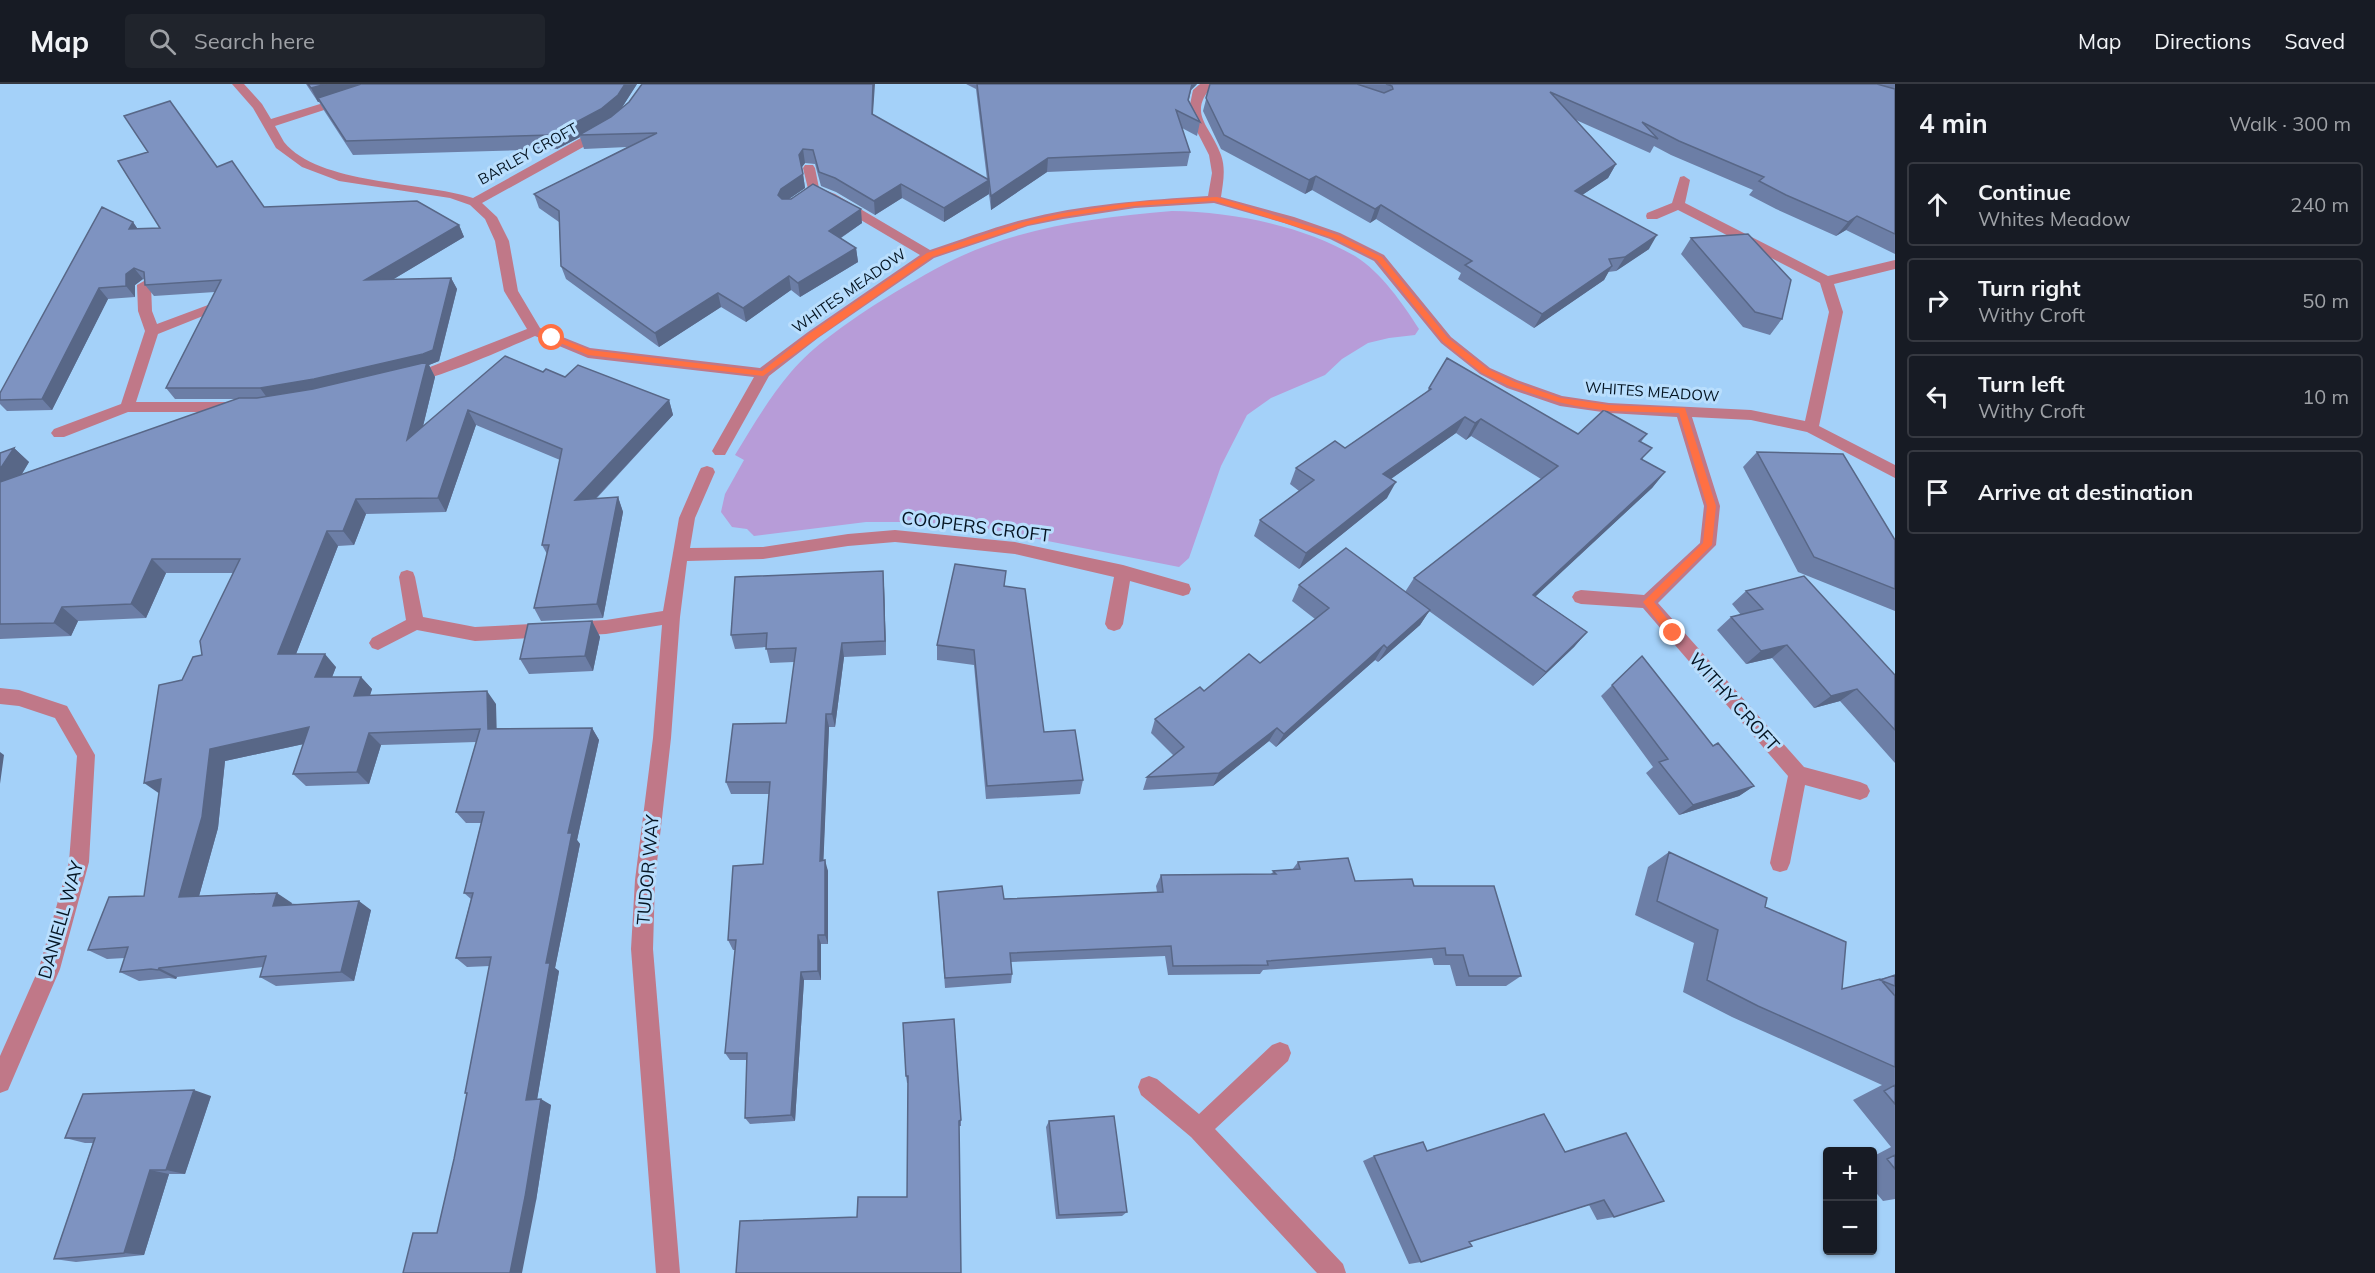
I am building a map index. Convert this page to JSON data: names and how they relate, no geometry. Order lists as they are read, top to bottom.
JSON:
{
  "streets": {
    "street": [
      "BARLEY CROFT",
      "WHITES MEADOW",
      "COOPERS CROFT",
      "WITHY CROFT",
      "TUDOR WAY",
      "DANIELL WAY"
    ]
  },
  "crossings": [
    ["COOPERS CROFT", "TUDOR WAY"]
  ],
  "page": {
    "header": "Map",
    "search": "Search here",
    "nav": ["Map", "Directions", "Saved"],
    "heading": ["4 min", "Walk · 300 m"],
    "list": [
      ["Continue", "Whites Meadow", "240 m"],
      ["Turn right", "Withy Croft", "50 m"],
      ["Turn left", "Withy Croft", "10 m"],
      "Arrive at destination"
    ],
    "map_buttons": ["+", "−"]
  }
}
